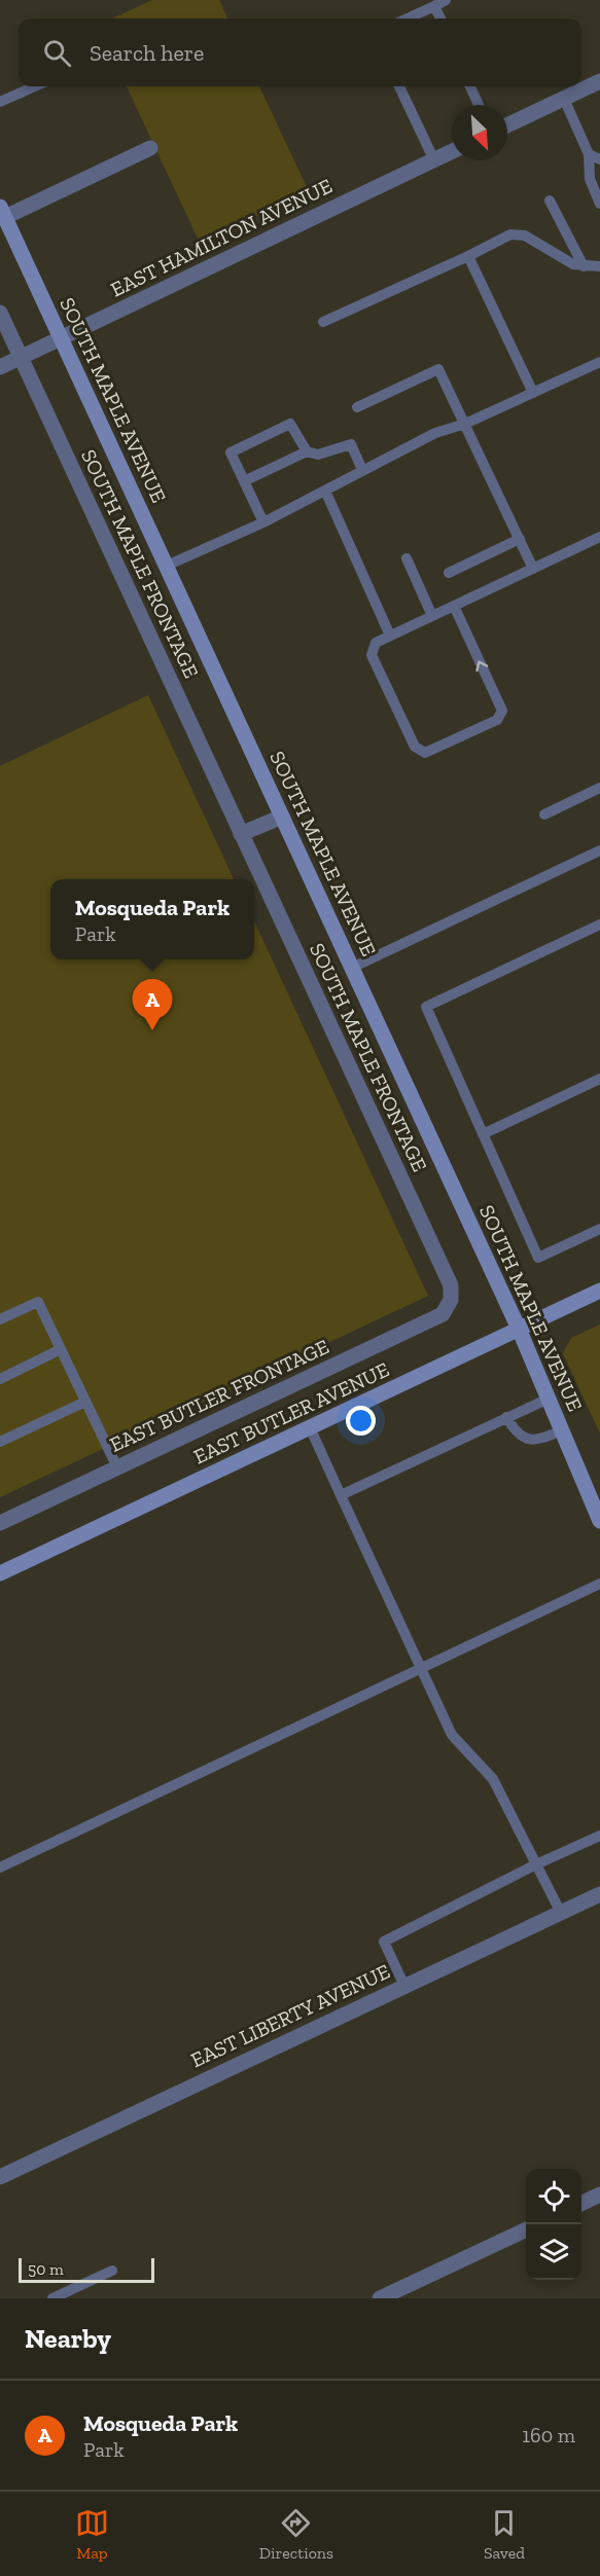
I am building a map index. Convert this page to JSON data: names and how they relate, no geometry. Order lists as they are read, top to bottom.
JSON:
{
  "streets": {
    "main road": ["SOUTH MAPLE AVENUE", "EAST BUTLER AVENUE"],
    "street": [
      "EAST HAMILTON AVENUE",
      "SOUTH MAPLE FRONTAGE",
      "EAST BUTLER FRONTAGE",
      "EAST LIBERTY AVENUE"
    ]
  },
  "crossings": [
    ["EAST HAMILTON AVENUE", "SOUTH MAPLE AVENUE"],
    ["EAST HAMILTON AVENUE", "SOUTH MAPLE FRONTAGE"],
    ["SOUTH MAPLE AVENUE", "EAST BUTLER AVENUE"],
    ["SOUTH MAPLE FRONTAGE", "EAST BUTLER FRONTAGE"]
  ],
  "scale_bar": "50 m",
  "north": "bottom right",
  "page": {
    "search": "Search here",
    "popup": ["Mosqueda Park", "Park"],
    "pins": "A",
    "scale": "50 m",
    "heading": "Nearby",
    "list": [
      {
        "mark": "A",
        "name": "Mosqueda Park",
        "note": "Park",
        "value": "160 m"
      }
    ],
    "nav": ["Map", "Directions", "Saved"]
  }
}
